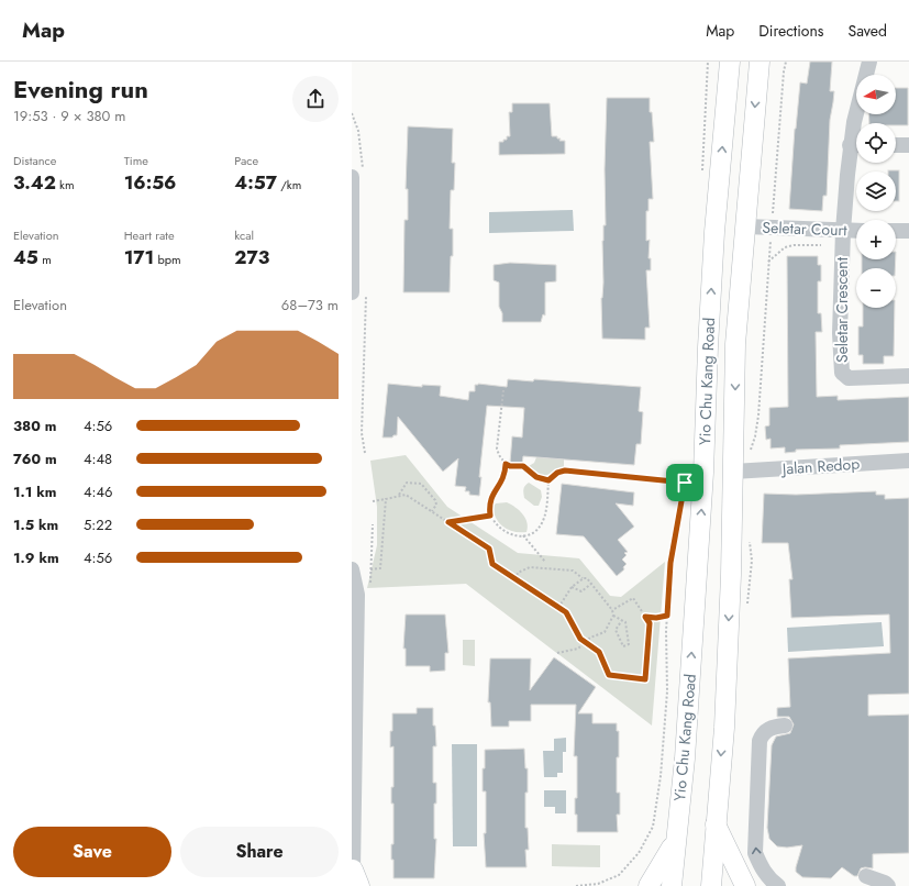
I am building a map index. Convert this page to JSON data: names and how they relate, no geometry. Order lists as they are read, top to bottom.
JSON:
{
  "streets": {
    "main road": ["Yio Chu Kang Road"],
    "street": ["Seletar Court", "Seletar Crescent", "Jalan Redop"]
  },
  "crossings": [
    ["Seletar Court", "Seletar Crescent"],
    ["Seletar Court", "Yio Chu Kang Road"],
    ["Yio Chu Kang Road", "Jalan Redop"]
  ],
  "north": "left",
  "page": {
    "header": "Map",
    "nav": ["Map", "Directions", "Saved"],
    "heading": ["Evening run", "19:53 · 9 × 380 m"],
    "map_buttons": ["+", "−"],
    "stats": [
      ["Distance", "3.42 km"],
      ["Time", "16:56"],
      ["Pace", "4:57 /km"],
      ["Elevation", "45 m"],
      ["Heart rate", "171 bpm"],
      ["kcal", "273"]
    ],
    "chart": ["Elevation", "68–73 m"],
    "list": [
      {
        "name": "380 m",
        "note": "4:56"
      },
      {
        "name": "760 m",
        "note": "4:48"
      },
      {
        "name": "1.1 km",
        "note": "4:46"
      },
      {
        "name": "1.5 km",
        "note": "5:22"
      },
      {
        "name": "1.9 km",
        "note": "4:56"
      }
    ],
    "buttons": ["Save", "Share"]
  }
}
